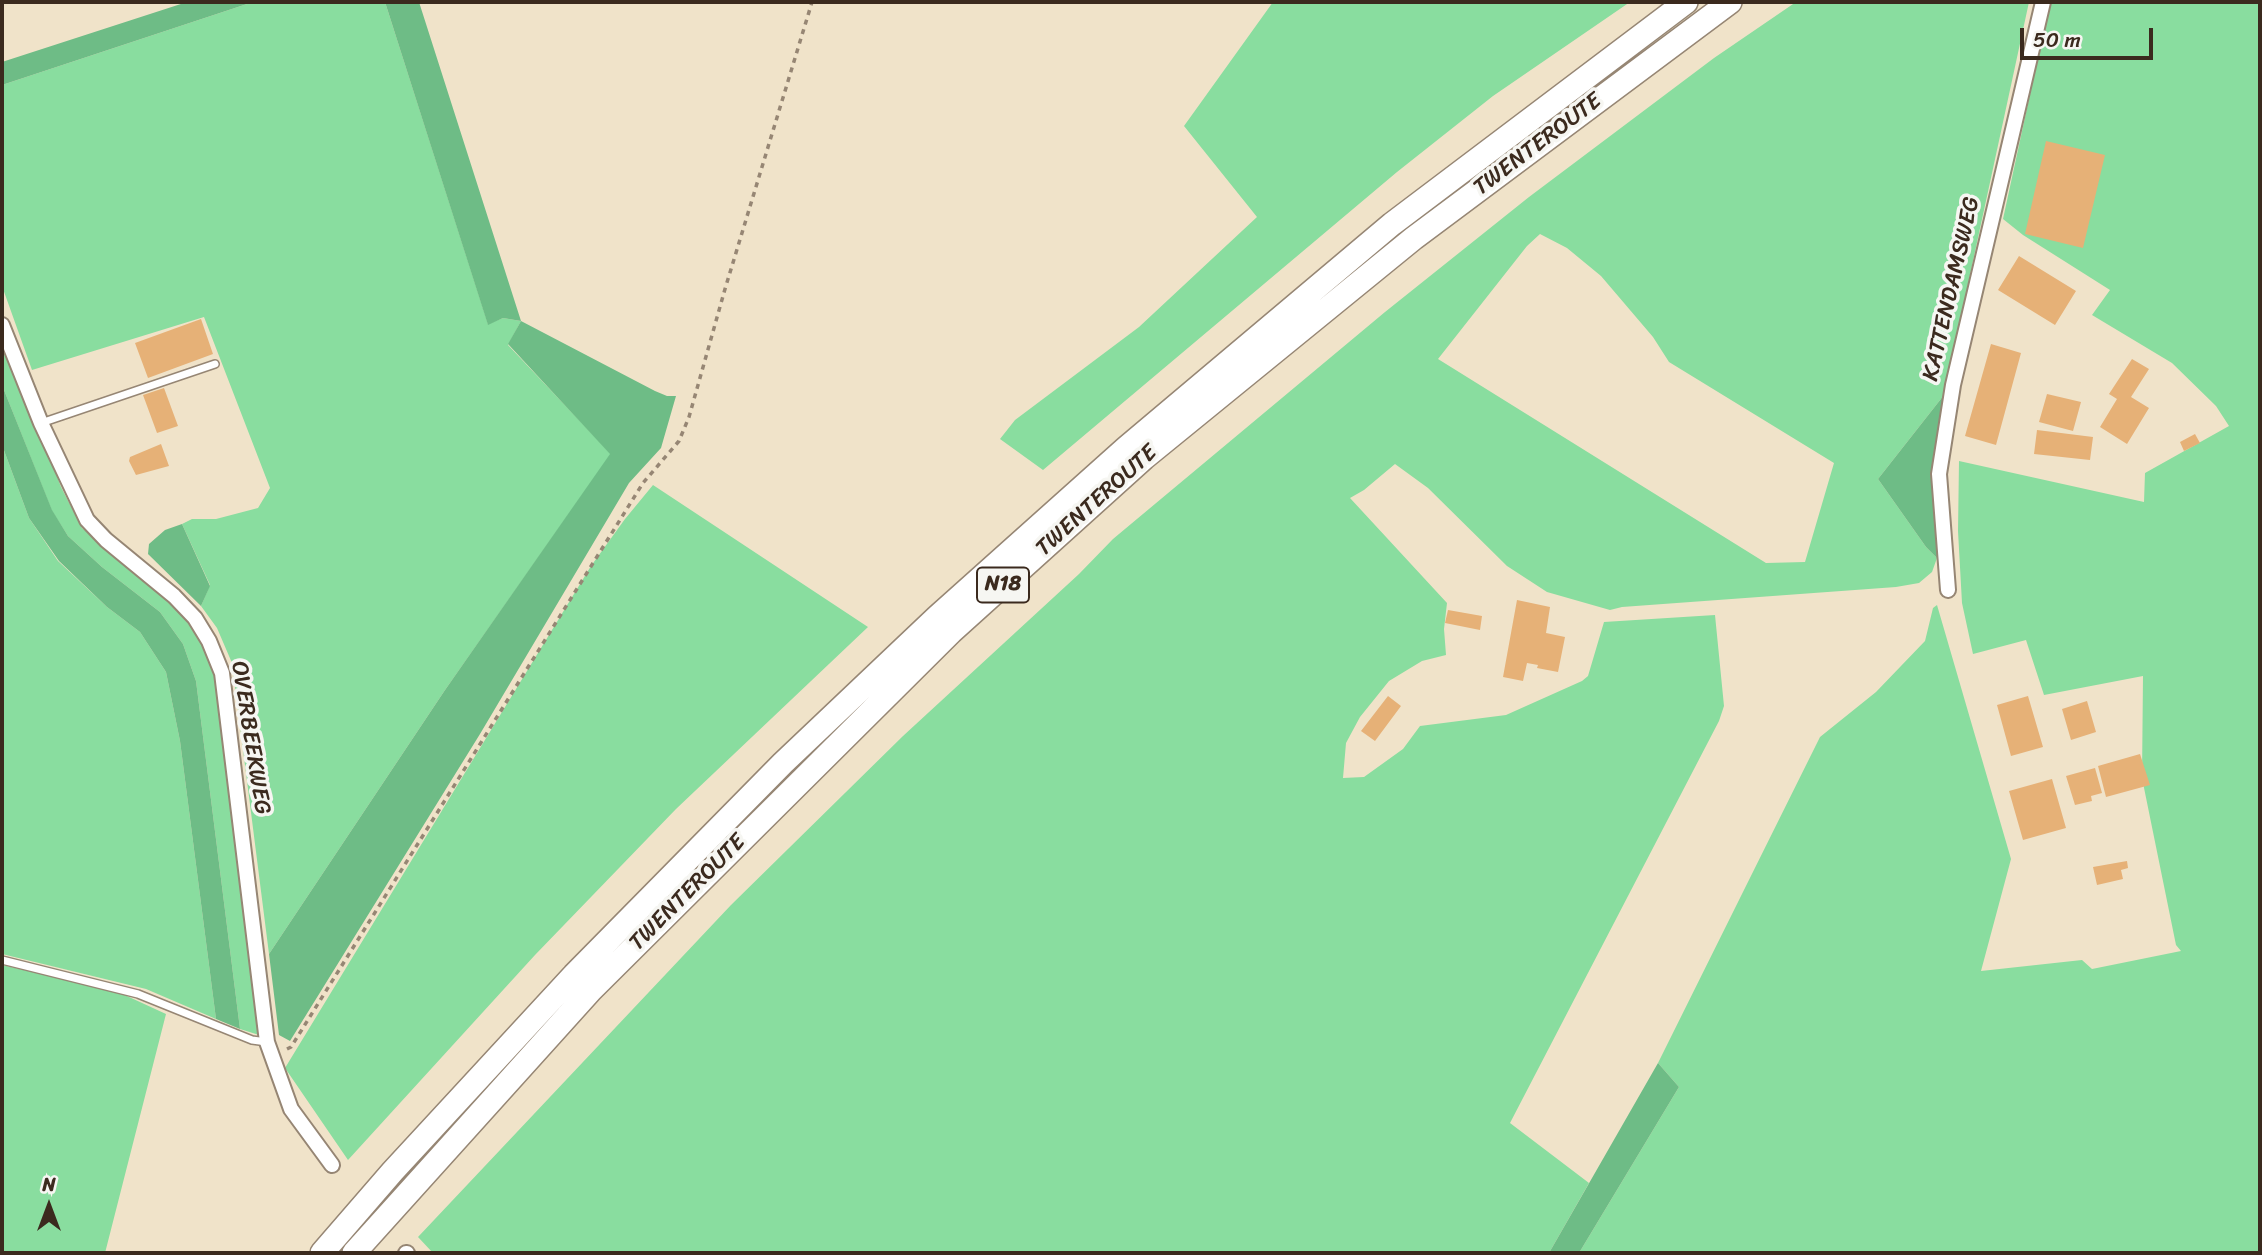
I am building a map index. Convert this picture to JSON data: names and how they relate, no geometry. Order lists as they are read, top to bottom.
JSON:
{
  "streets": {
    "highway": ["TWENTEROUTE", "N18"],
    "street": ["KATTENDAMSWEG", "OVERBEEKWEG"]
  },
  "scale_bar": "50 m",
  "north": "top"
}
